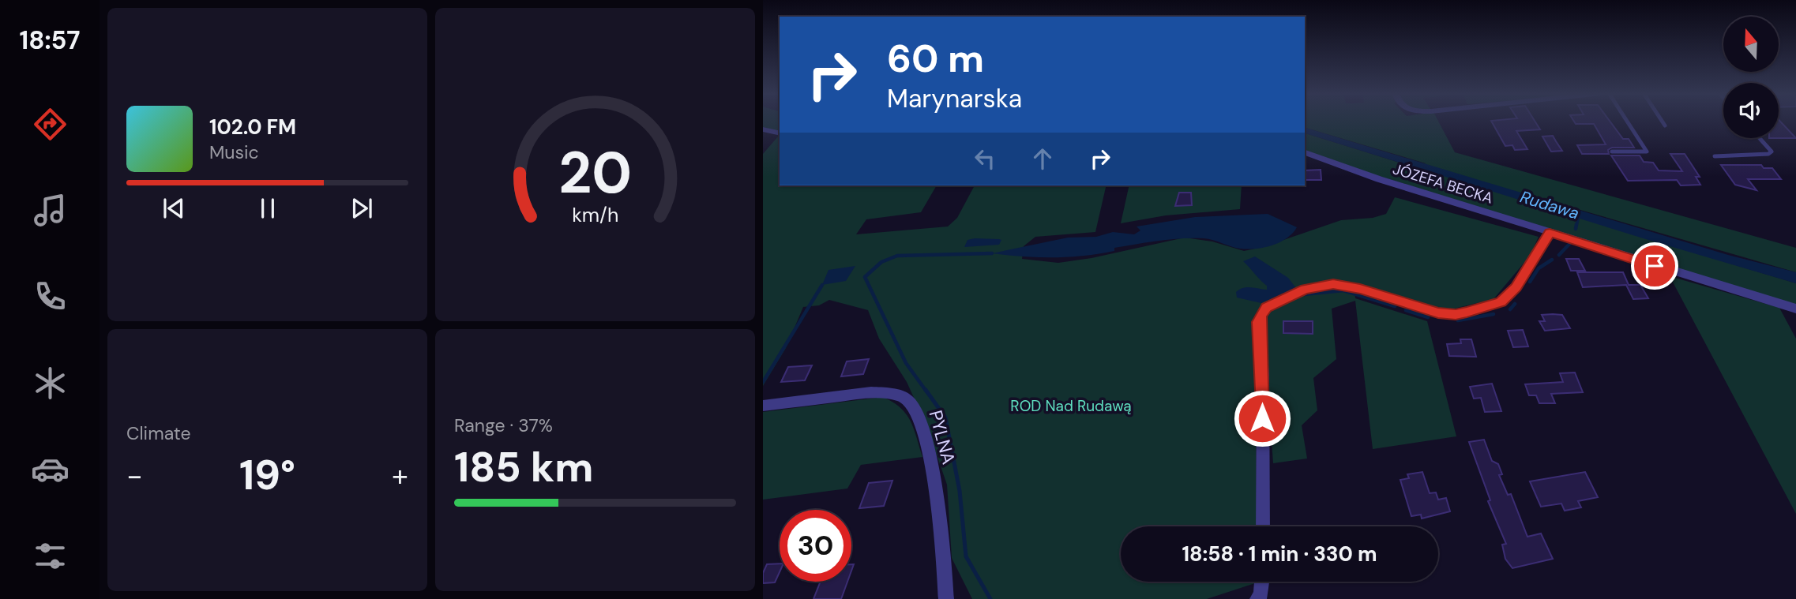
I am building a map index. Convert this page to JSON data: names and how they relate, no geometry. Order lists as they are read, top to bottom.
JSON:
{
  "streets": {
    "street": ["JÓZEFA BECKA", "PYLNA"]
  },
  "water": ["Rudawa"],
  "parks": ["ROD Nad Rudawą"],
  "north": "top",
  "page": {
    "tabs": "18:57",
    "turn": ["60 m", "Marynarska"],
    "song": ["102.0 FM", "Music"],
    "tile": [
      "Climate",
      ["Range · 37%", "185 km"]
    ],
    "heat": ["−", "19°", "+"],
    "limit": "30",
    "trip": "18:58 · 1 min · 330 m",
    "gauge": ["20", "km/h"]
  }
}
